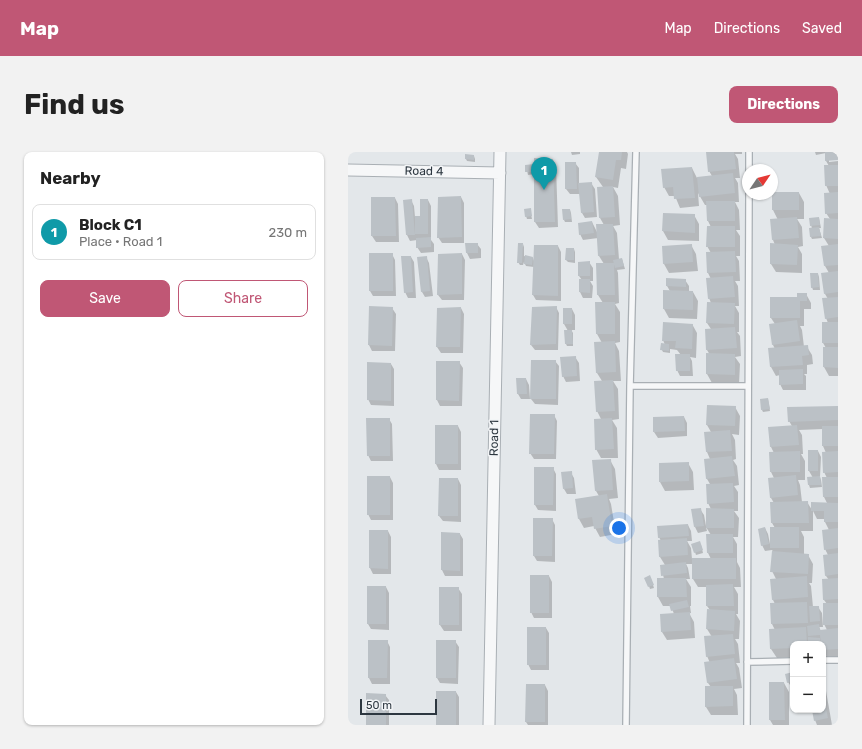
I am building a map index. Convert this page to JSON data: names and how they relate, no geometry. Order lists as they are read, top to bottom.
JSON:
{
  "streets": {
    "street": ["Road 4", "Road 1"]
  },
  "crossings": [
    ["Road 4", "Road 1"]
  ],
  "scale_bar": "50 m",
  "north": "top right",
  "page": {
    "header": "Map",
    "nav": ["Map", "Directions", "Saved"],
    "buttons": [
      "Directions",
      ["Save", "Share"]
    ],
    "title": "Find us",
    "heading": "Nearby",
    "pins": "1",
    "list": [
      {
        "mark": "1",
        "name": "Block C1",
        "note": "Place · Road 1",
        "value": "230 m"
      }
    ],
    "map_buttons": ["+", "−"],
    "scale": "50 m"
  }
}
